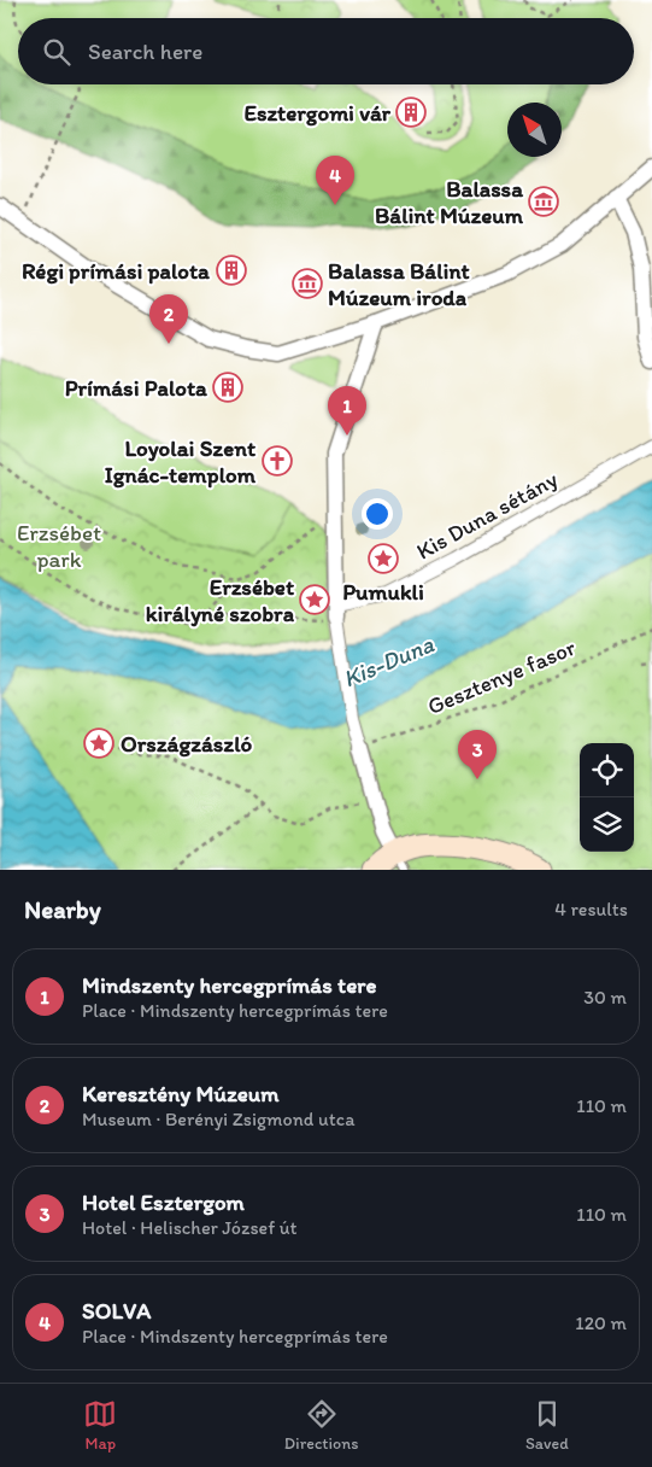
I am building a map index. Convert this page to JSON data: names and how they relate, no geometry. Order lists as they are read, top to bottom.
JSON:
{
  "streets": {
    "street": ["Kis Duna sétány"],
    "path": ["Gesztenye fasor"]
  },
  "water": ["Kis-Duna"],
  "parks": ["Erzsébet park"],
  "places": {
    "building": ["Esztergomi vár", "Régi prímási palota", "Prímási Palota"],
    "museum": ["Balassa Bálint Múzeum", "Balassa Bálint Múzeum iroda"],
    "church": ["Loyolai Szent Ignác-templom"],
    "place": ["Pumukli", "Erzsébet királyné szobra", "Országzászló"]
  },
  "north": "top left",
  "page": {
    "search": "Search here",
    "pins": [
      "4",
      "2",
      "1",
      "3"
    ],
    "heading": ["Nearby", "4 results"],
    "list": [
      {
        "mark": "1",
        "name": "Mindszenty hercegprímás tere",
        "note": "Place · Mindszenty hercegprímás tere",
        "value": "30 m"
      },
      {
        "mark": "2",
        "name": "Keresztény Múzeum",
        "note": "Museum · Berényi Zsigmond utca",
        "value": "110 m"
      },
      {
        "mark": "3",
        "name": "Hotel Esztergom",
        "note": "Hotel · Helischer József út",
        "value": "110 m"
      },
      {
        "mark": "4",
        "name": "SOLVA",
        "note": "Place · Mindszenty hercegprímás tere",
        "value": "120 m"
      }
    ],
    "nav": ["Map", "Directions", "Saved"]
  }
}
